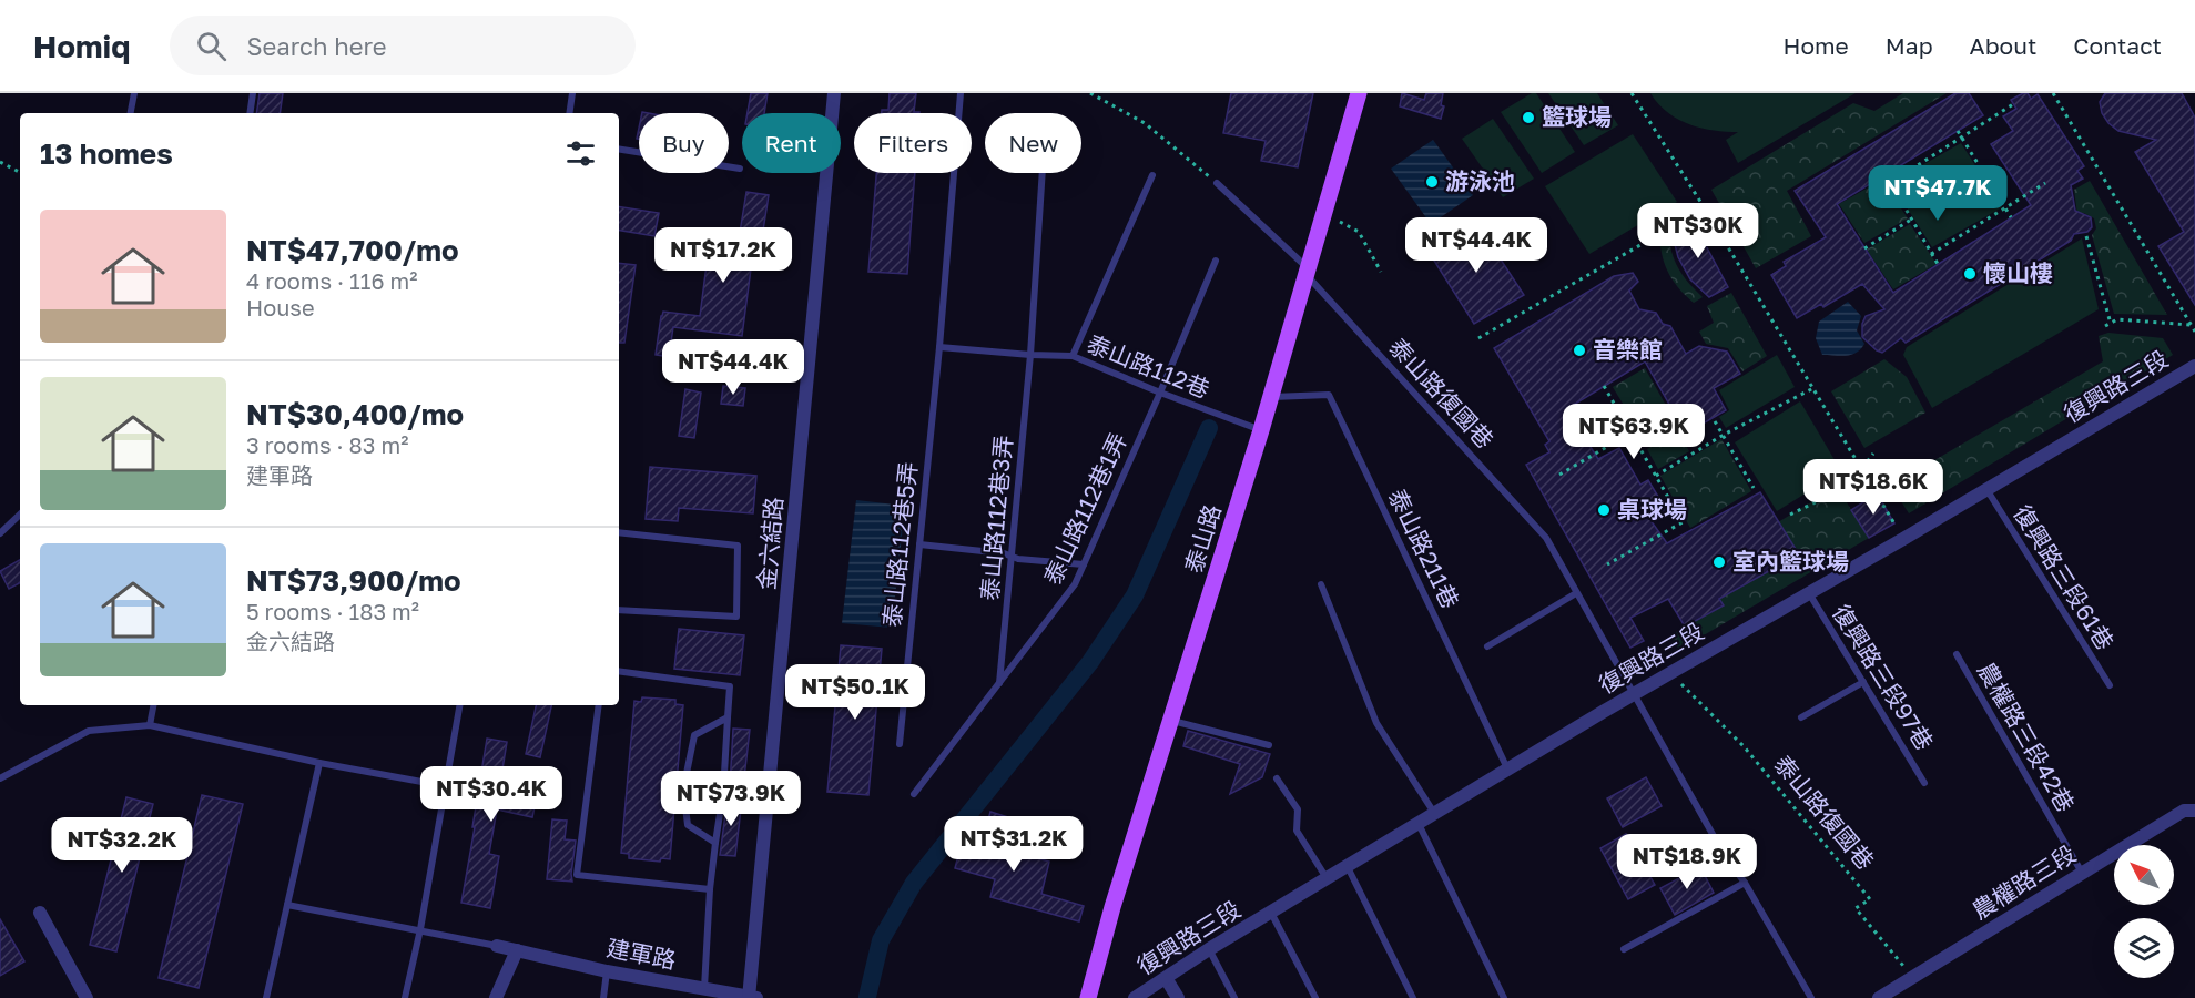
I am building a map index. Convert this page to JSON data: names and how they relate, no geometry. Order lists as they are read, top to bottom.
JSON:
{
  "streets": {
    "main road": ["泰山路"],
    "street": [
      "復興路三段",
      "金六結路",
      "農權路三段",
      "建軍路"
    ],
    "lane": [
      "泰山路112巷",
      "泰山路復國巷",
      "泰山路112巷1弄",
      "泰山路112巷3弄",
      "泰山路112巷5弄",
      "泰山路211巷",
      "復興路三段61巷",
      "復興路三段97巷",
      "農權路三段42巷"
    ]
  },
  "crossings": [
    ["泰山路112巷", "泰山路112巷1弄"],
    ["泰山路112巷", "泰山路112巷3弄"],
    ["泰山路112巷", "泰山路"],
    ["泰山路112巷", "泰山路112巷5弄"],
    ["復興路三段", "泰山路復國巷"],
    ["復興路三段", "泰山路211巷"],
    ["復興路三段", "復興路三段61巷"],
    ["復興路三段", "復興路三段97巷"],
    ["泰山路復國巷", "泰山路"],
    ["泰山路復國巷", "農權路三段"],
    ["泰山路112巷1弄", "泰山路112巷3弄"],
    ["泰山路", "泰山路211巷"],
    ["金六結路", "建軍路"],
    ["農權路三段42巷", "農權路三段"]
  ],
  "places": [
    "籃球場",
    "游泳池",
    "懷山樓",
    "音樂館",
    "桌球場",
    "室內籃球場"
  ],
  "north": "top left",
  "page": {
    "header": "Homiq",
    "search": "Search here",
    "nav": [
      "Home",
      "Map",
      "About",
      "Contact"
    ],
    "chip": [
      "Buy",
      "Rent",
      "Filters",
      "New"
    ],
    "heading": "13 homes",
    "price": [
      "NT$47.7K",
      "NT$30K",
      "NT$44.4K",
      "NT$17.2K",
      "NT$44.4K",
      "NT$63.9K",
      "NT$18.6K",
      "NT$50.1K",
      "NT$30.4K",
      "NT$73.9K",
      "NT$31.2K",
      "NT$32.2K",
      "NT$18.9K"
    ],
    "list": [
      {
        "name": "NT$47,700/mo",
        "note": "4 rooms · 116 m² · House"
      },
      {
        "name": "NT$30,400/mo",
        "note": "3 rooms · 83 m² · 建軍路"
      },
      {
        "name": "NT$73,900/mo",
        "note": "5 rooms · 183 m² · 金六結路"
      }
    ]
  }
}
